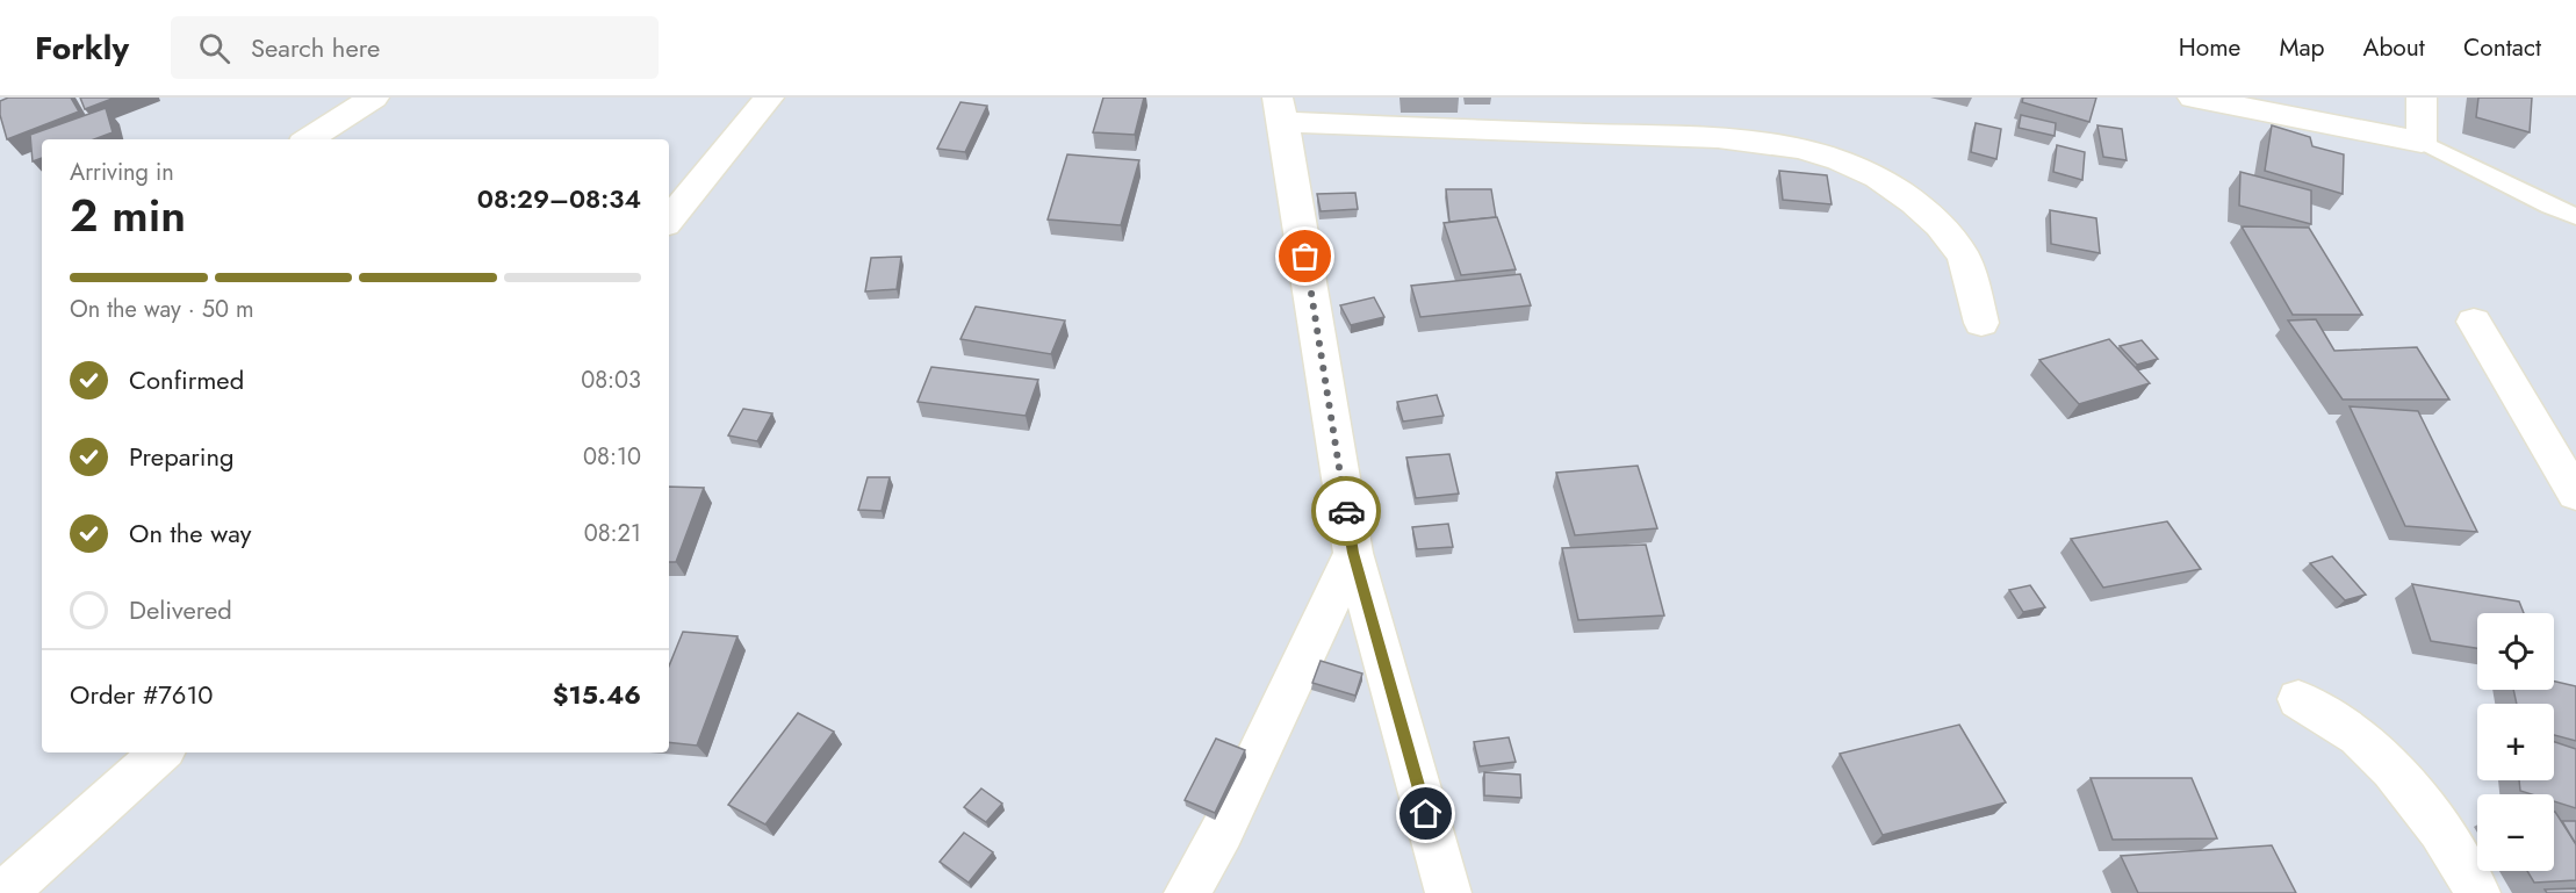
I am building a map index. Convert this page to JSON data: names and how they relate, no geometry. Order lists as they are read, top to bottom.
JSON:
{
  "page": {
    "header": "Forkly",
    "search": "Search here",
    "nav": [
      "Home",
      "Map",
      "About",
      "Contact"
    ],
    "heading": ["2 min", "Arriving in", "08:29–08:34"],
    "panel": ["Order #7610", "$15.46"],
    "bar": "On the way · 50 m",
    "list": [
      ["Confirmed", "08:03"],
      ["Preparing", "08:10"],
      ["On the way", "08:21"],
      "Delivered"
    ],
    "map_buttons": ["+", "−"]
  }
}
